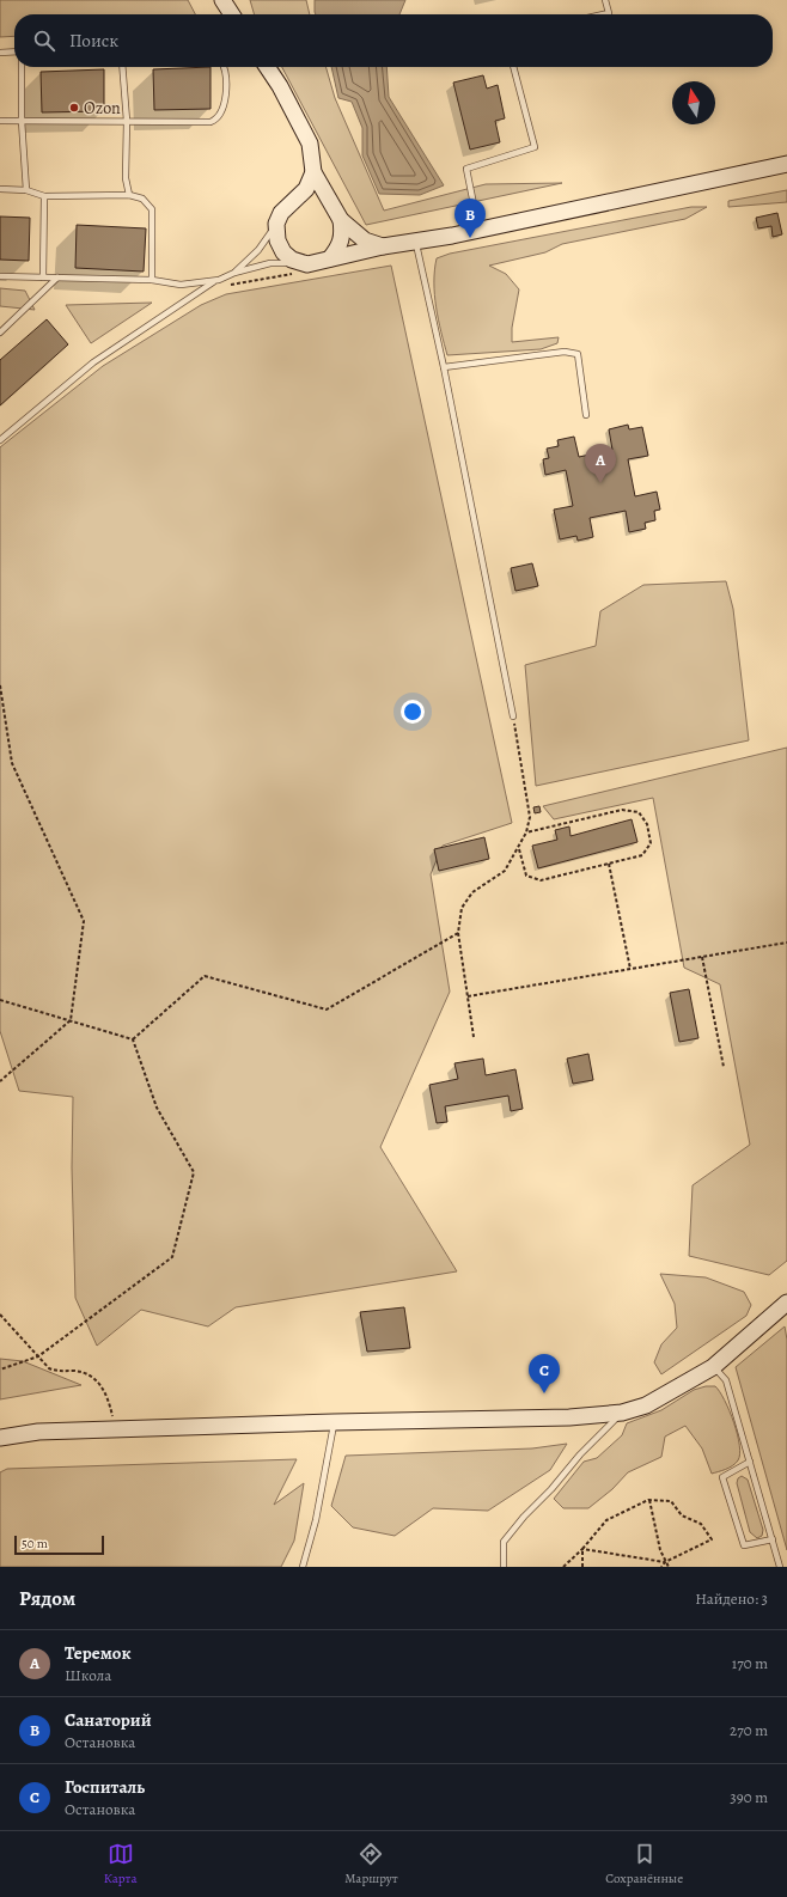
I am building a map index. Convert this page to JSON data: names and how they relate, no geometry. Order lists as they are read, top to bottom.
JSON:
{
  "places": ["Ozon"],
  "scale_bar": "50 m",
  "north": "top",
  "page": {
    "search": "Поиск",
    "pins": ["B", "A", "C"],
    "scale": "50 m",
    "heading": ["Рядом", "Найдено: 3"],
    "list": [
      {
        "mark": "A",
        "name": "Теремок",
        "note": "Школа",
        "value": "170 m"
      },
      {
        "mark": "B",
        "name": "Санаторий",
        "note": "Остановка",
        "value": "270 m"
      },
      {
        "mark": "C",
        "name": "Госпиталь",
        "note": "Остановка",
        "value": "390 m"
      }
    ],
    "nav": ["Карта", "Маршрут", "Сохранённые"]
  }
}
